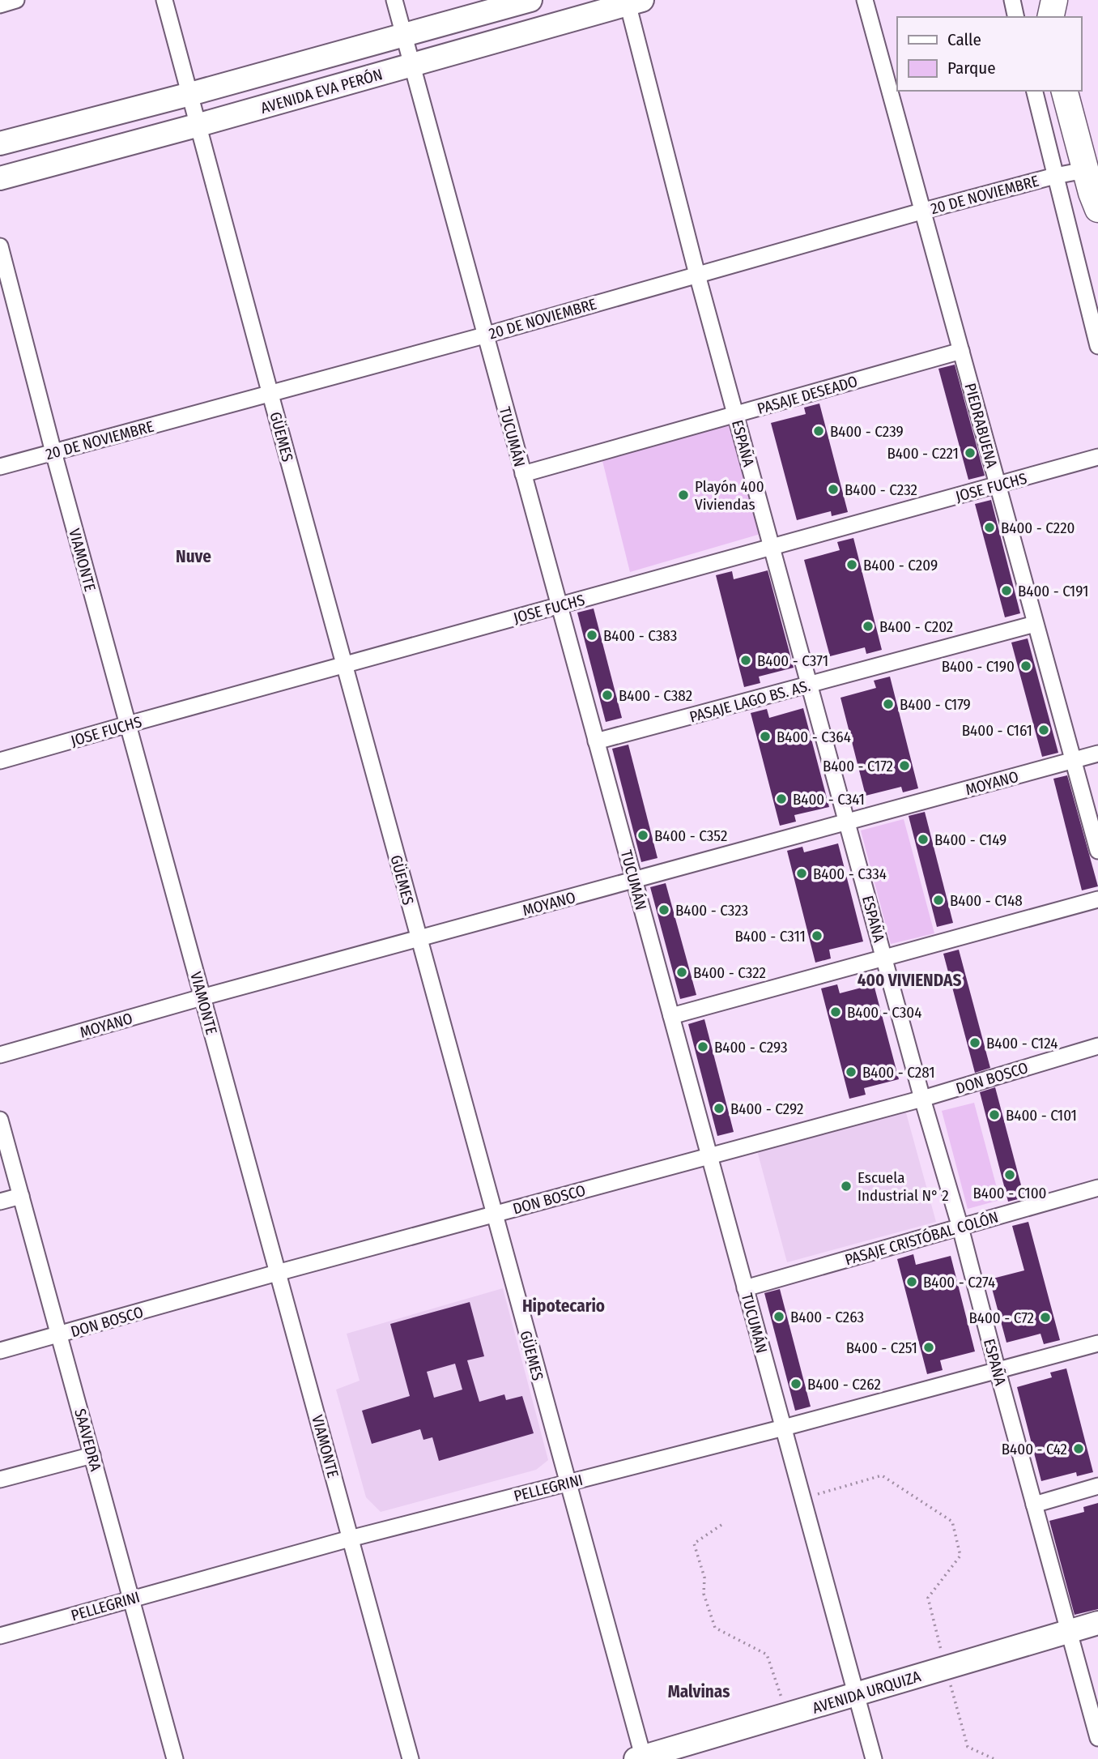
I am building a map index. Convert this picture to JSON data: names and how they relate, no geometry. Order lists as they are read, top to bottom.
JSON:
{
  "streets": {
    "street": [
      "AVENIDA EVA PERÓN",
      "20 DE NOVIEMBRE",
      "PASAJE DESEADO",
      "PIEDRABUENA",
      "GÜEMES",
      "TUCUMÁN",
      "ESPAÑA",
      "JOSE FUCHS",
      "VIAMONTE",
      "PASAJE LAGO BS. AS.",
      "MOYANO",
      "DON BOSCO",
      "PASAJE CRISTÓBAL COLÓN",
      "SAAVEDRA",
      "PELLEGRINI",
      "AVENIDA URQUIZA"
    ]
  },
  "crossings": [
    ["AVENIDA EVA PERÓN", "GÜEMES"],
    ["AVENIDA EVA PERÓN", "TUCUMÁN"],
    ["AVENIDA EVA PERÓN", "ESPAÑA"],
    ["20 DE NOVIEMBRE", "PIEDRABUENA"],
    ["20 DE NOVIEMBRE", "GÜEMES"],
    ["20 DE NOVIEMBRE", "TUCUMÁN"],
    ["20 DE NOVIEMBRE", "ESPAÑA"],
    ["20 DE NOVIEMBRE", "VIAMONTE"],
    ["PASAJE DESEADO", "PIEDRABUENA"],
    ["PASAJE DESEADO", "TUCUMÁN"],
    ["PASAJE DESEADO", "ESPAÑA"],
    ["PIEDRABUENA", "JOSE FUCHS"],
    ["PIEDRABUENA", "PASAJE LAGO BS. AS."],
    ["PIEDRABUENA", "MOYANO"],
    ["GÜEMES", "JOSE FUCHS"],
    ["GÜEMES", "MOYANO"],
    ["GÜEMES", "DON BOSCO"],
    ["GÜEMES", "PELLEGRINI"],
    ["GÜEMES", "AVENIDA URQUIZA"],
    ["TUCUMÁN", "JOSE FUCHS"],
    ["TUCUMÁN", "PASAJE LAGO BS. AS."],
    ["TUCUMÁN", "MOYANO"],
    ["TUCUMÁN", "DON BOSCO"],
    ["TUCUMÁN", "PASAJE CRISTÓBAL COLÓN"],
    ["TUCUMÁN", "PELLEGRINI"],
    ["TUCUMÁN", "AVENIDA URQUIZA"],
    ["ESPAÑA", "JOSE FUCHS"],
    ["ESPAÑA", "PASAJE LAGO BS. AS."],
    ["ESPAÑA", "MOYANO"],
    ["ESPAÑA", "DON BOSCO"],
    ["ESPAÑA", "PASAJE CRISTÓBAL COLÓN"],
    ["ESPAÑA", "PELLEGRINI"],
    ["ESPAÑA", "AVENIDA URQUIZA"],
    ["JOSE FUCHS", "VIAMONTE"],
    ["VIAMONTE", "MOYANO"],
    ["VIAMONTE", "DON BOSCO"],
    ["VIAMONTE", "PELLEGRINI"],
    ["DON BOSCO", "SAAVEDRA"],
    ["SAAVEDRA", "PELLEGRINI"]
  ],
  "districts": [
    "Nuve",
    "400 VIVIENDAS",
    "Hipotecario",
    "Malvinas"
  ],
  "places": [
    "B400 - C239",
    "B400 - C221",
    "B400 - C232",
    "Playón 400 Viviendas",
    "B400 - C220",
    "B400 - C209",
    "B400 - C191",
    "B400 - C202",
    "B400 - C383",
    "B400 - C371",
    "B400 - C190",
    "B400 - C382",
    "B400 - C179",
    "B400 - C161",
    "B400 - C364",
    "B400 - C172",
    "B400 - C341",
    "B400 - C352",
    "B400 - C149",
    "B400 - C334",
    "B400 - C148",
    "B400 - C323",
    "B400 - C311",
    "B400 - C322",
    "B400 - C304",
    "B400 - C124",
    "B400 - C293",
    "B400 - C281",
    "B400 - C292",
    "B400 - C101",
    "B400 - C100",
    "Escuela Industrial N° 2",
    "B400 - C274",
    "B400 - C263",
    "B400 - C72",
    "B400 - C251",
    "B400 - C262",
    "B400 - C42"
  ],
  "legend": ["Calle", "Parque"]
}
